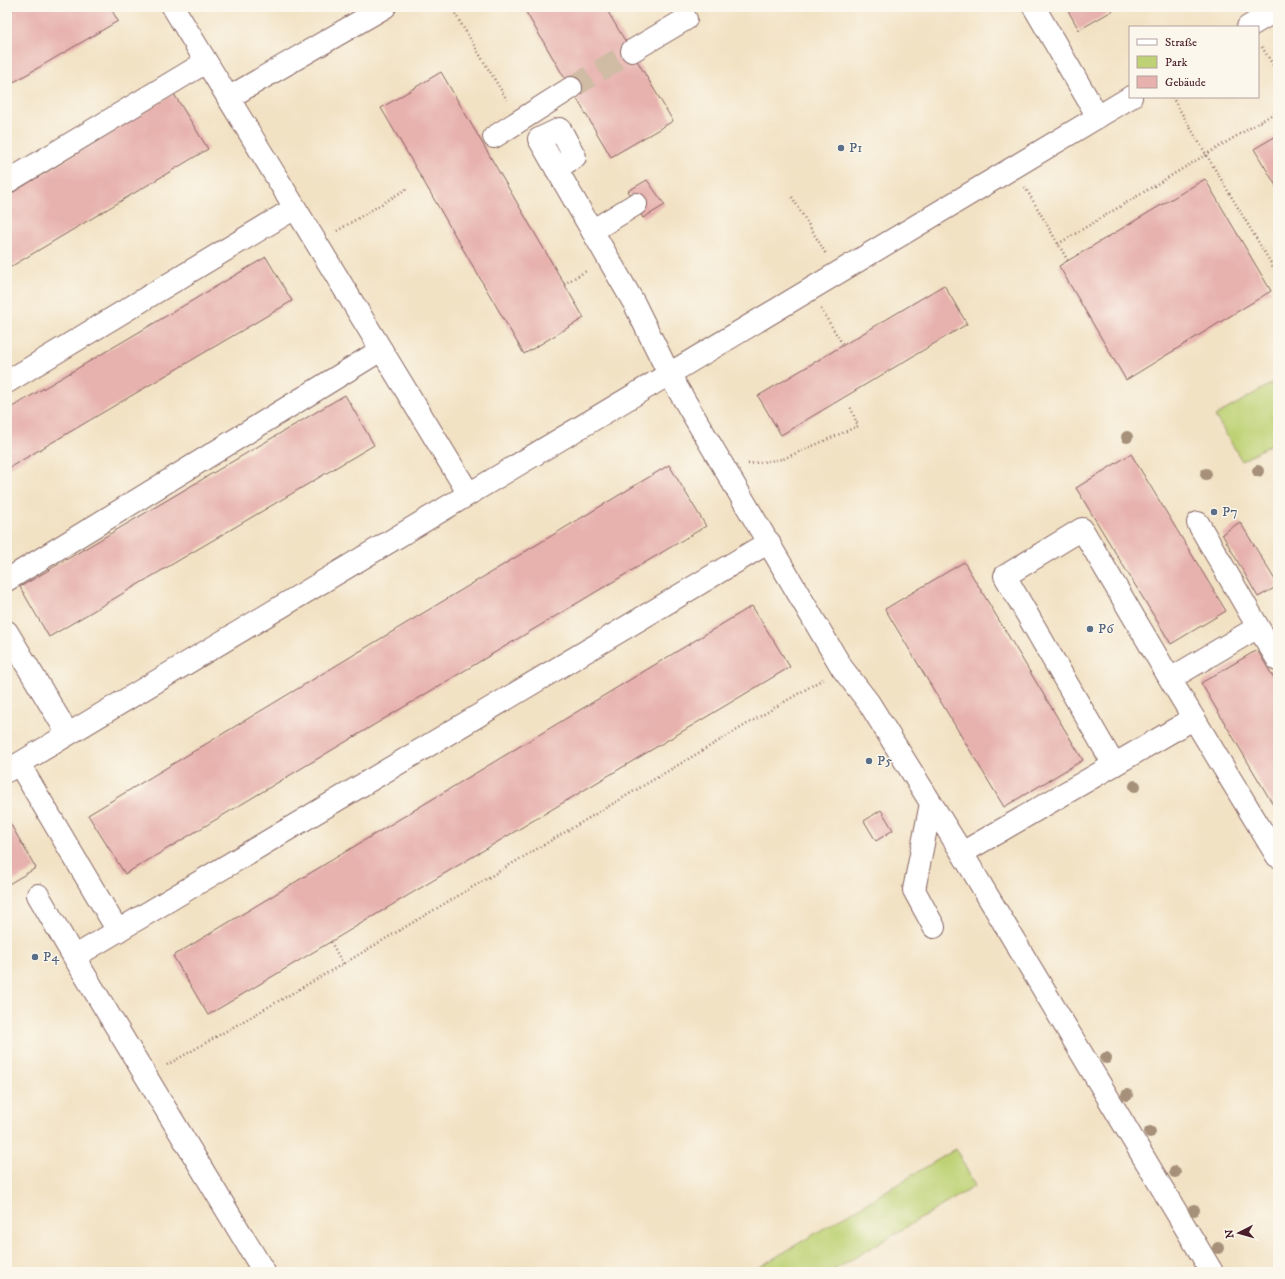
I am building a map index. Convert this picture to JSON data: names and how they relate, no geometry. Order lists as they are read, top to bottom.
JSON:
{
  "places": [
    "P1",
    "P7",
    "P6",
    "P5",
    "P4"
  ],
  "legend": ["Straße", "Park", "Gebäude"],
  "north": "left"
}
